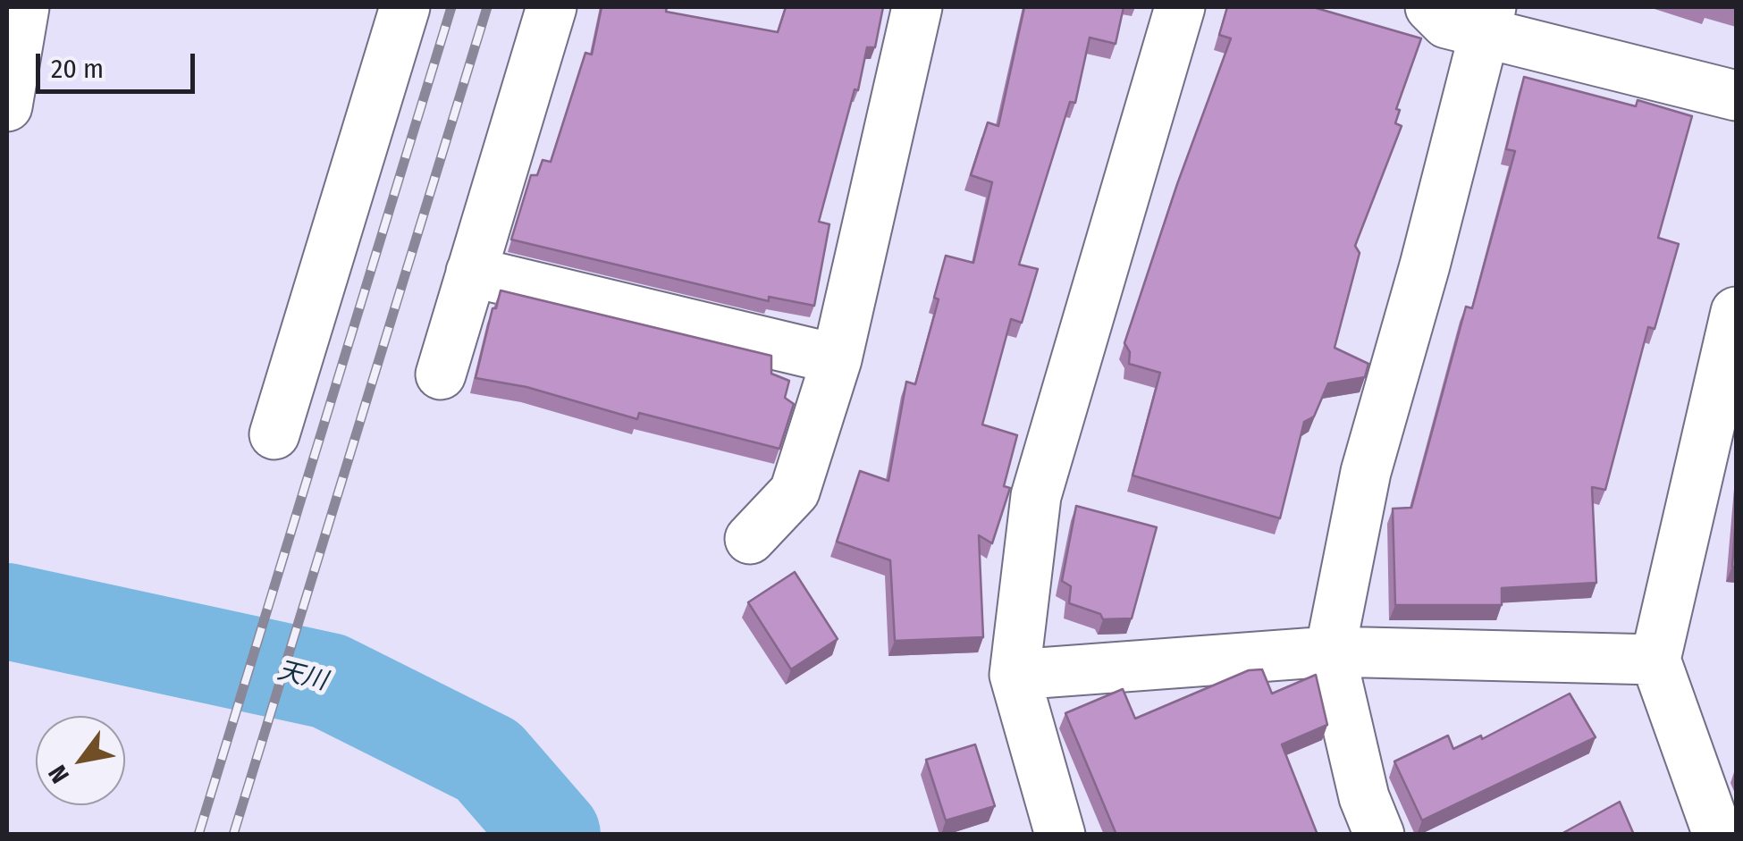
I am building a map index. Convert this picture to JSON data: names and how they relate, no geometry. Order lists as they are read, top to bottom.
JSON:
{
  "water": ["天川"],
  "scale_bar": "20 m",
  "north": "bottom left"
}
